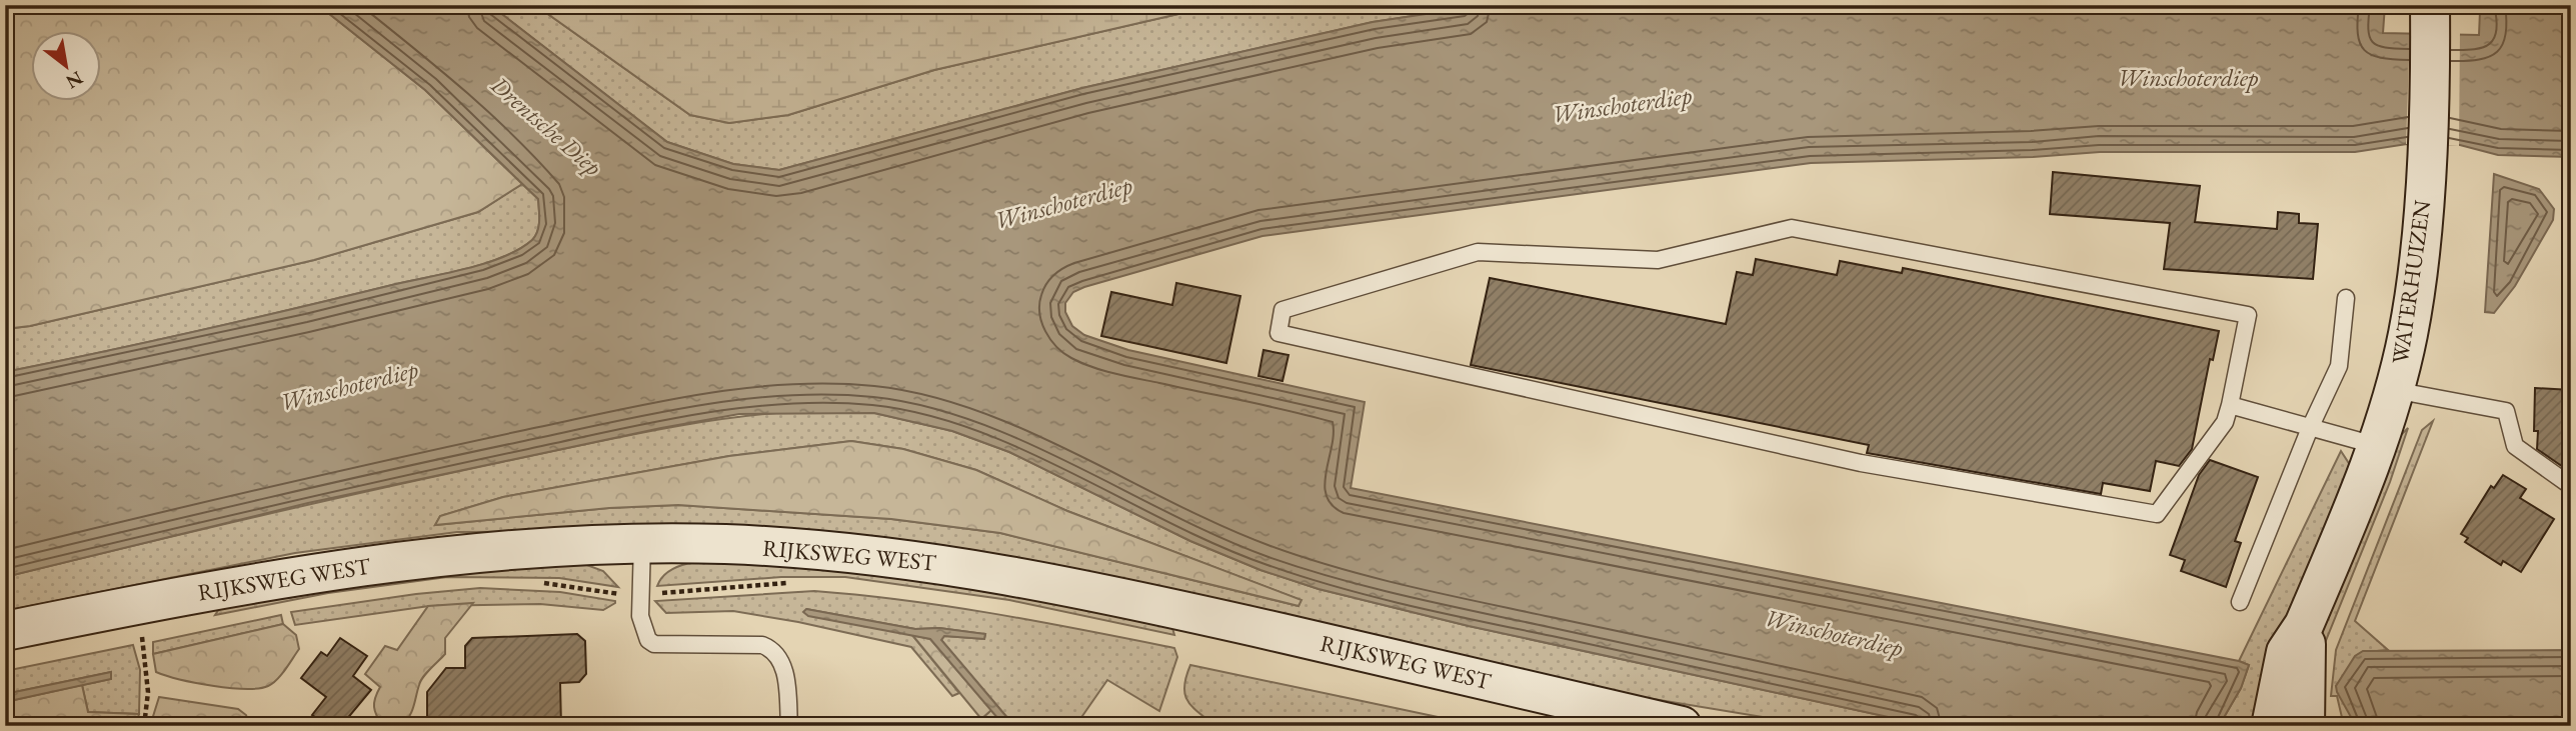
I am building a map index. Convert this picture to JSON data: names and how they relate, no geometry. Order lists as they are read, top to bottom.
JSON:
{
  "streets": {
    "main road": ["WATERHUIZEN", "RIJKSWEG WEST"]
  },
  "water": ["Winschoterdiep", "Drentsche Diep"],
  "north": "bottom right"
}
